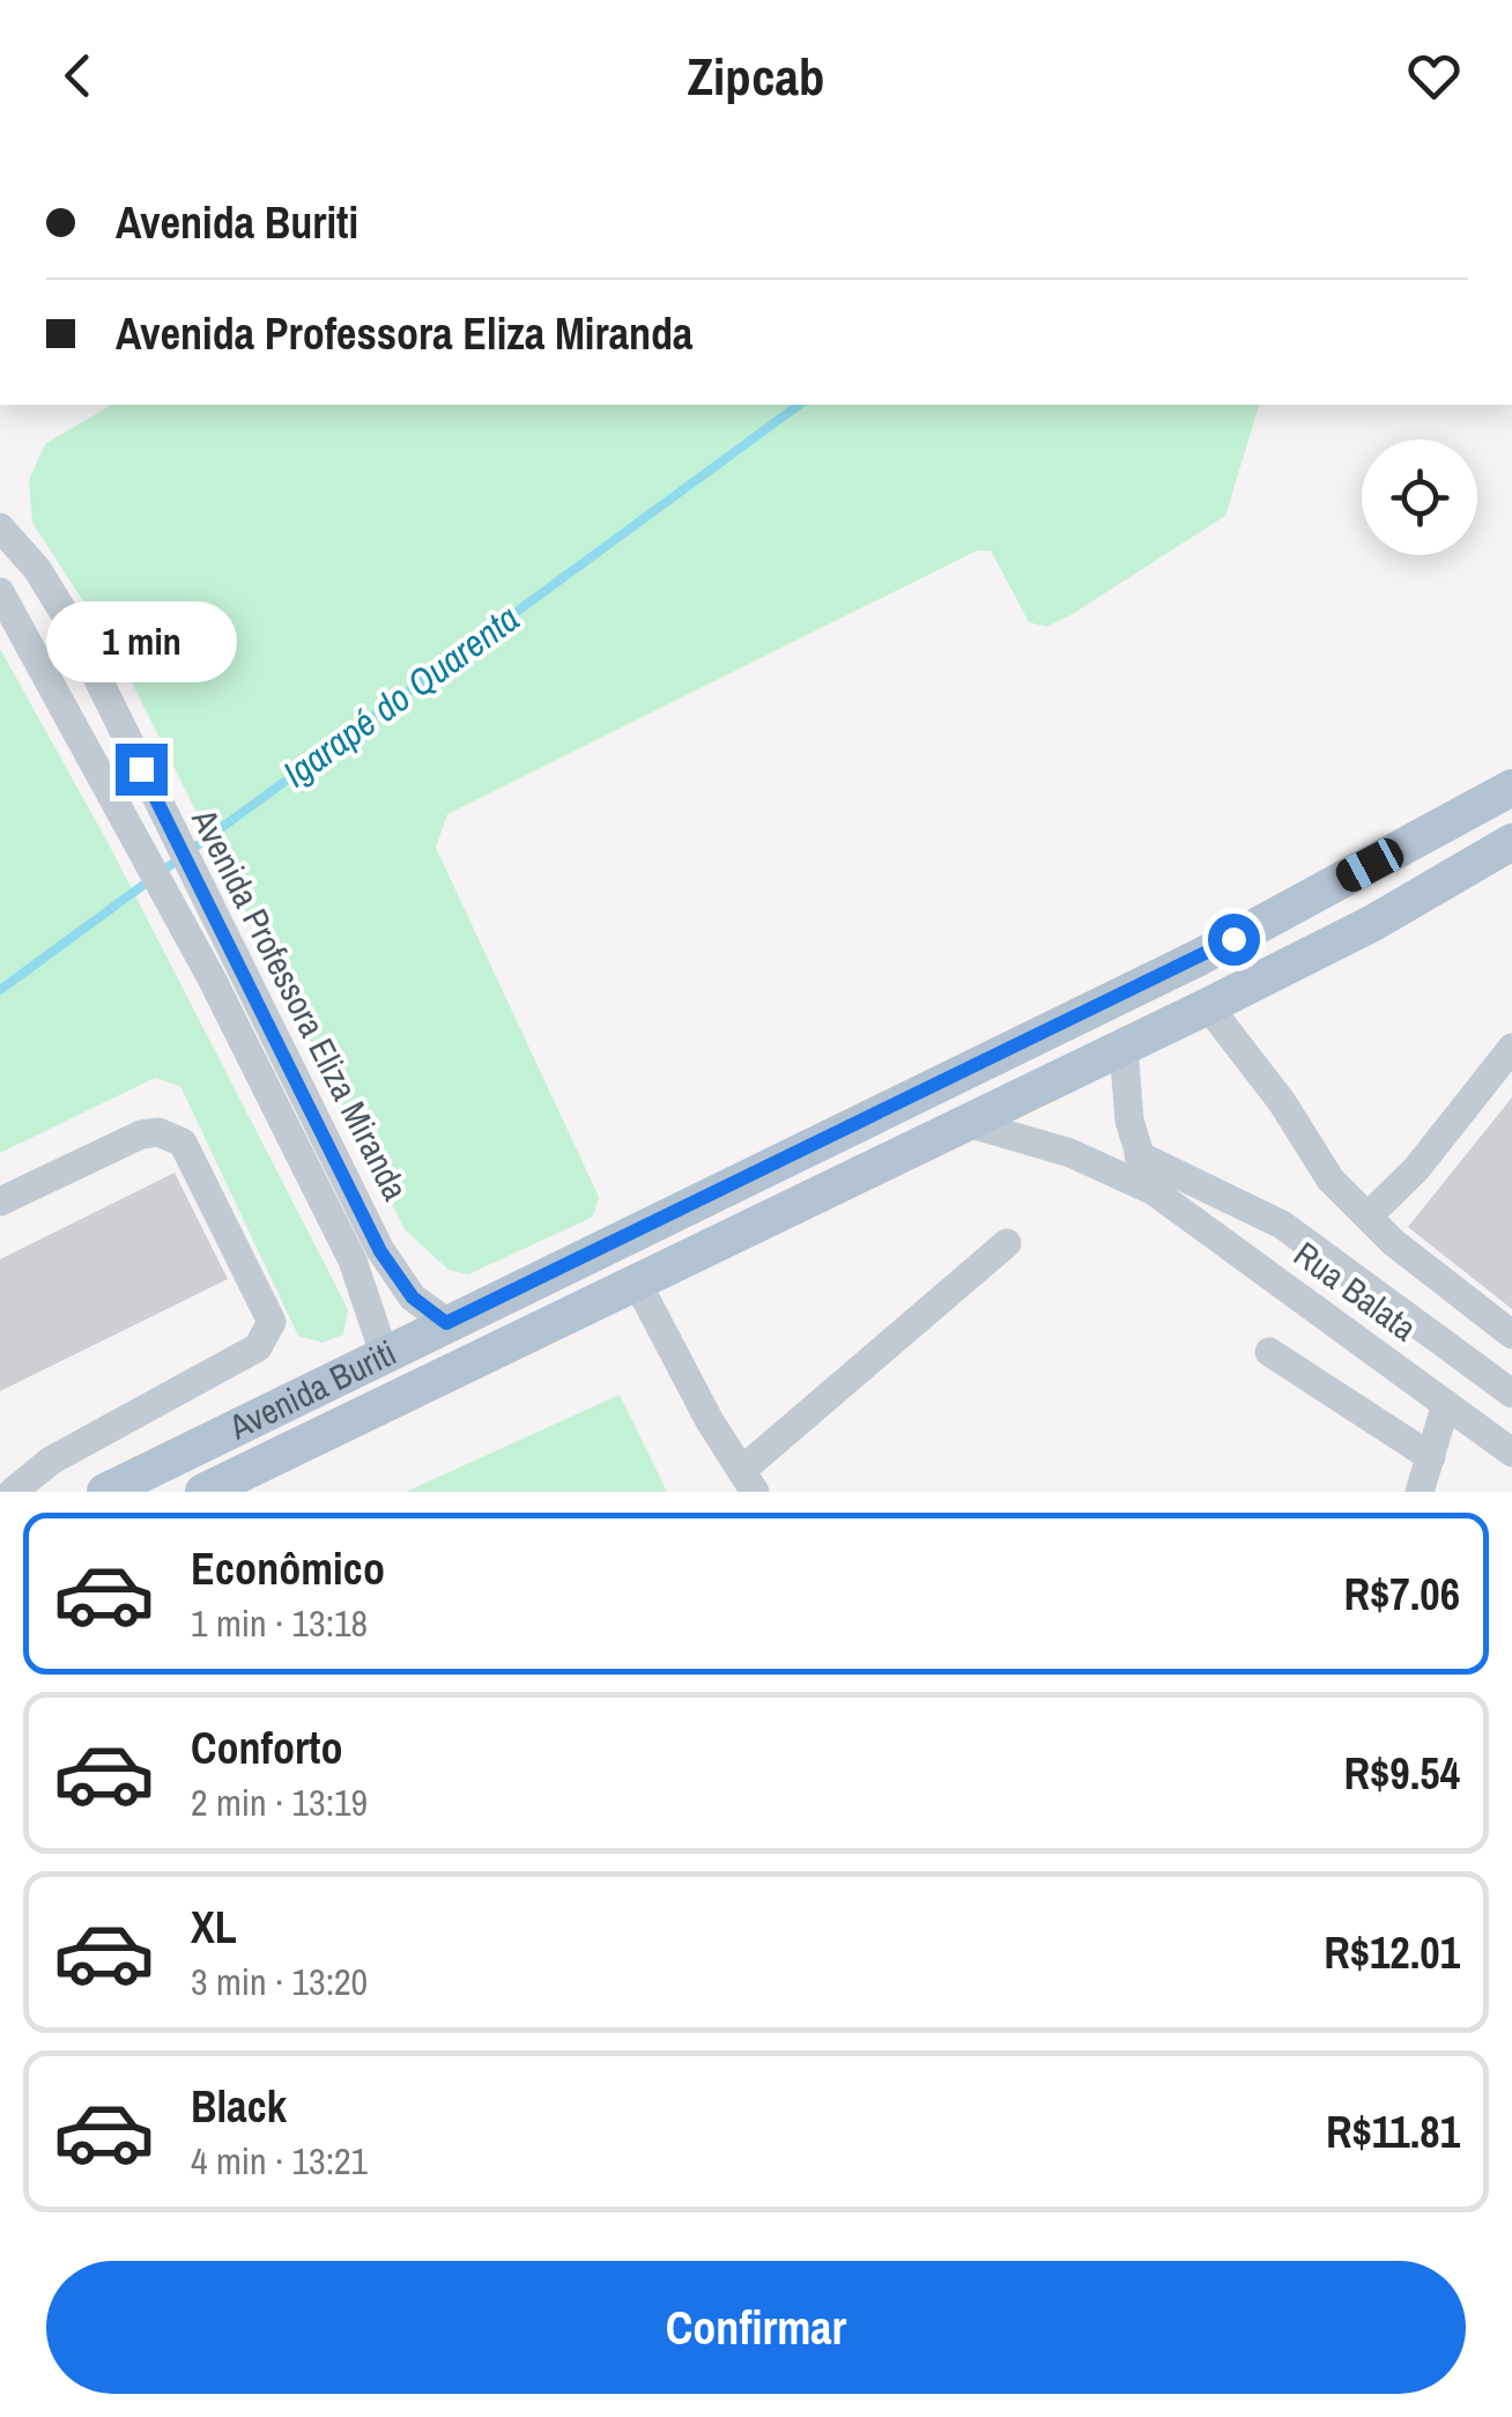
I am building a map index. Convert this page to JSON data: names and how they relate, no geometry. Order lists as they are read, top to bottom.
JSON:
{
  "streets": {
    "main road": ["Avenida Buriti"],
    "street": ["Avenida Professora Eliza Miranda", "Rua Balata"]
  },
  "crossings": [
    ["Avenida Professora Eliza Miranda", "Avenida Buriti"],
    ["Rua Balata", "Avenida Buriti"]
  ],
  "water": ["Igarapé do Quarenta"],
  "page": {
    "header": "Zipcab",
    "banner": ["Avenida Buriti", "Avenida Professora Eliza Miranda"],
    "bubble": "1 min",
    "list": [
      {
        "name": "Econômico",
        "note": "1 min · 13:18",
        "value": "R$7.06"
      },
      {
        "name": "Conforto",
        "note": "2 min · 13:19",
        "value": "R$9.54"
      },
      {
        "name": "XL",
        "note": "3 min · 13:20",
        "value": "R$12.01"
      },
      {
        "name": "Black",
        "note": "4 min · 13:21",
        "value": "R$11.81"
      }
    ],
    "buttons": "Confirmar"
  }
}
